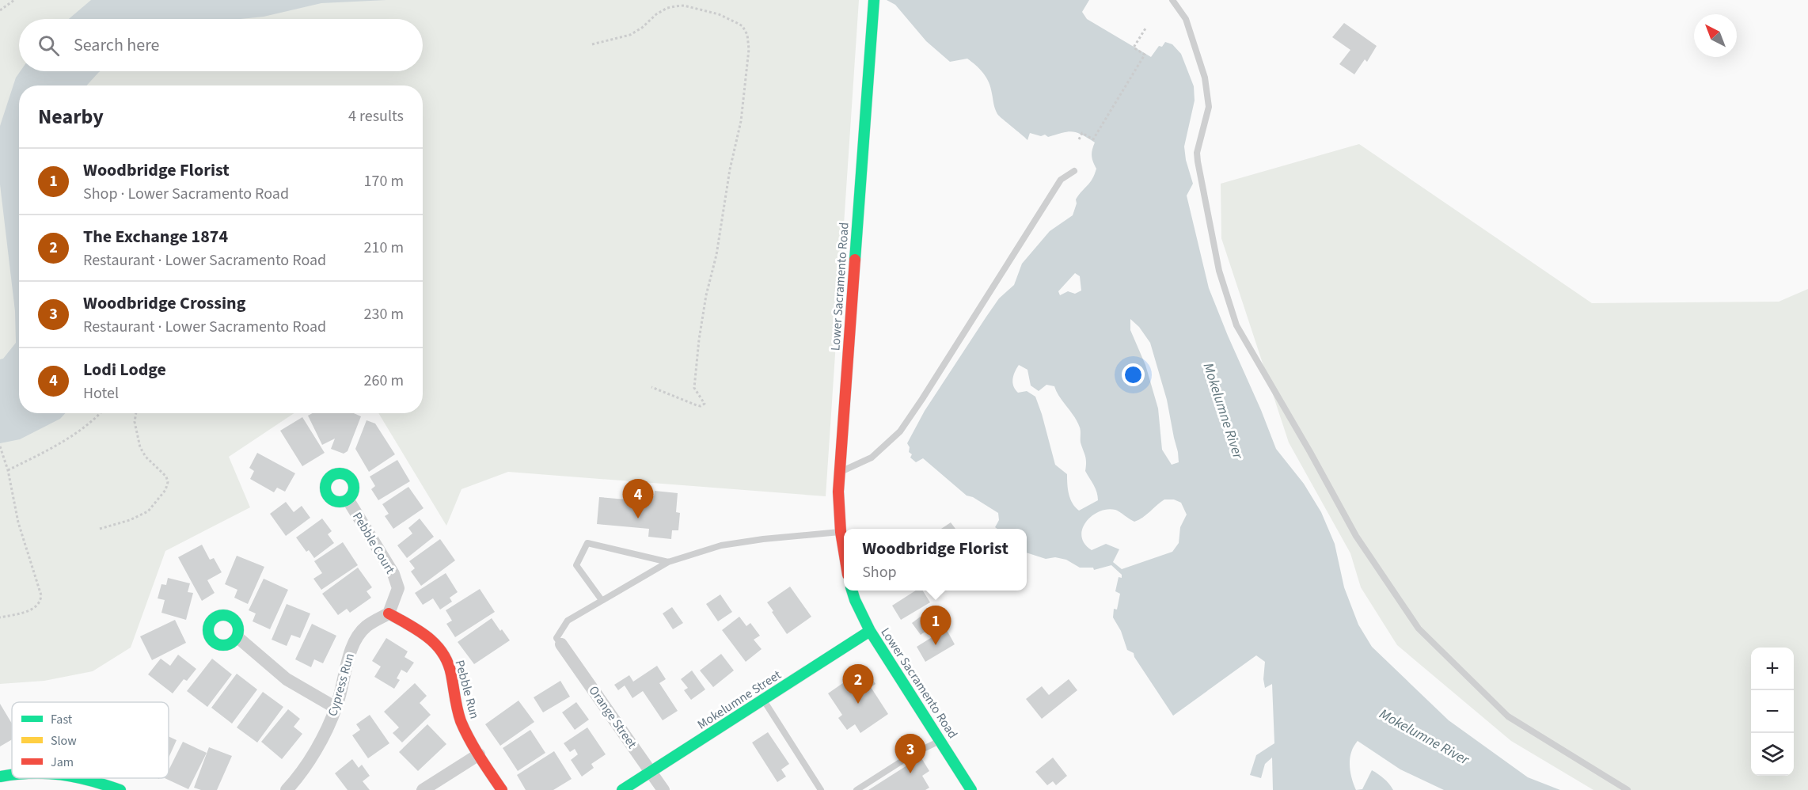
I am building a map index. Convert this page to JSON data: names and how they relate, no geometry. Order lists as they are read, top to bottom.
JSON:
{
  "streets": {
    "main road": ["Lower Sacramento Road", "Pebble Run", "Mokelumne Street"],
    "street": ["Pebble Court", "Cypress Run", "Orange Street"]
  },
  "crossings": [
    ["Lower Sacramento Road", "Mokelumne Street"],
    ["Pebble Court", "Cypress Run"],
    ["Pebble Court", "Pebble Run"],
    ["Cypress Run", "Pebble Run"],
    ["Mokelumne Street", "Orange Street"]
  ],
  "water": ["Mokelumne River"],
  "legend": ["Fast", "Slow", "Jam"],
  "north": "top left",
  "page": {
    "search": "Search here",
    "heading": ["Nearby", "4 results"],
    "list": [
      {
        "mark": "1",
        "name": "Woodbridge Florist",
        "note": "Shop · Lower Sacramento Road",
        "value": "170 m"
      },
      {
        "mark": "2",
        "name": "The Exchange 1874",
        "note": "Restaurant · Lower Sacramento Road",
        "value": "210 m"
      },
      {
        "mark": "3",
        "name": "Woodbridge Crossing",
        "note": "Restaurant · Lower Sacramento Road",
        "value": "230 m"
      },
      {
        "mark": "4",
        "name": "Lodi Lodge",
        "note": "Hotel",
        "value": "260 m"
      }
    ],
    "pins": [
      "4",
      "1",
      "2",
      "3"
    ],
    "popup": ["Woodbridge Florist", "Shop"],
    "map_buttons": ["+", "−"]
  }
}
